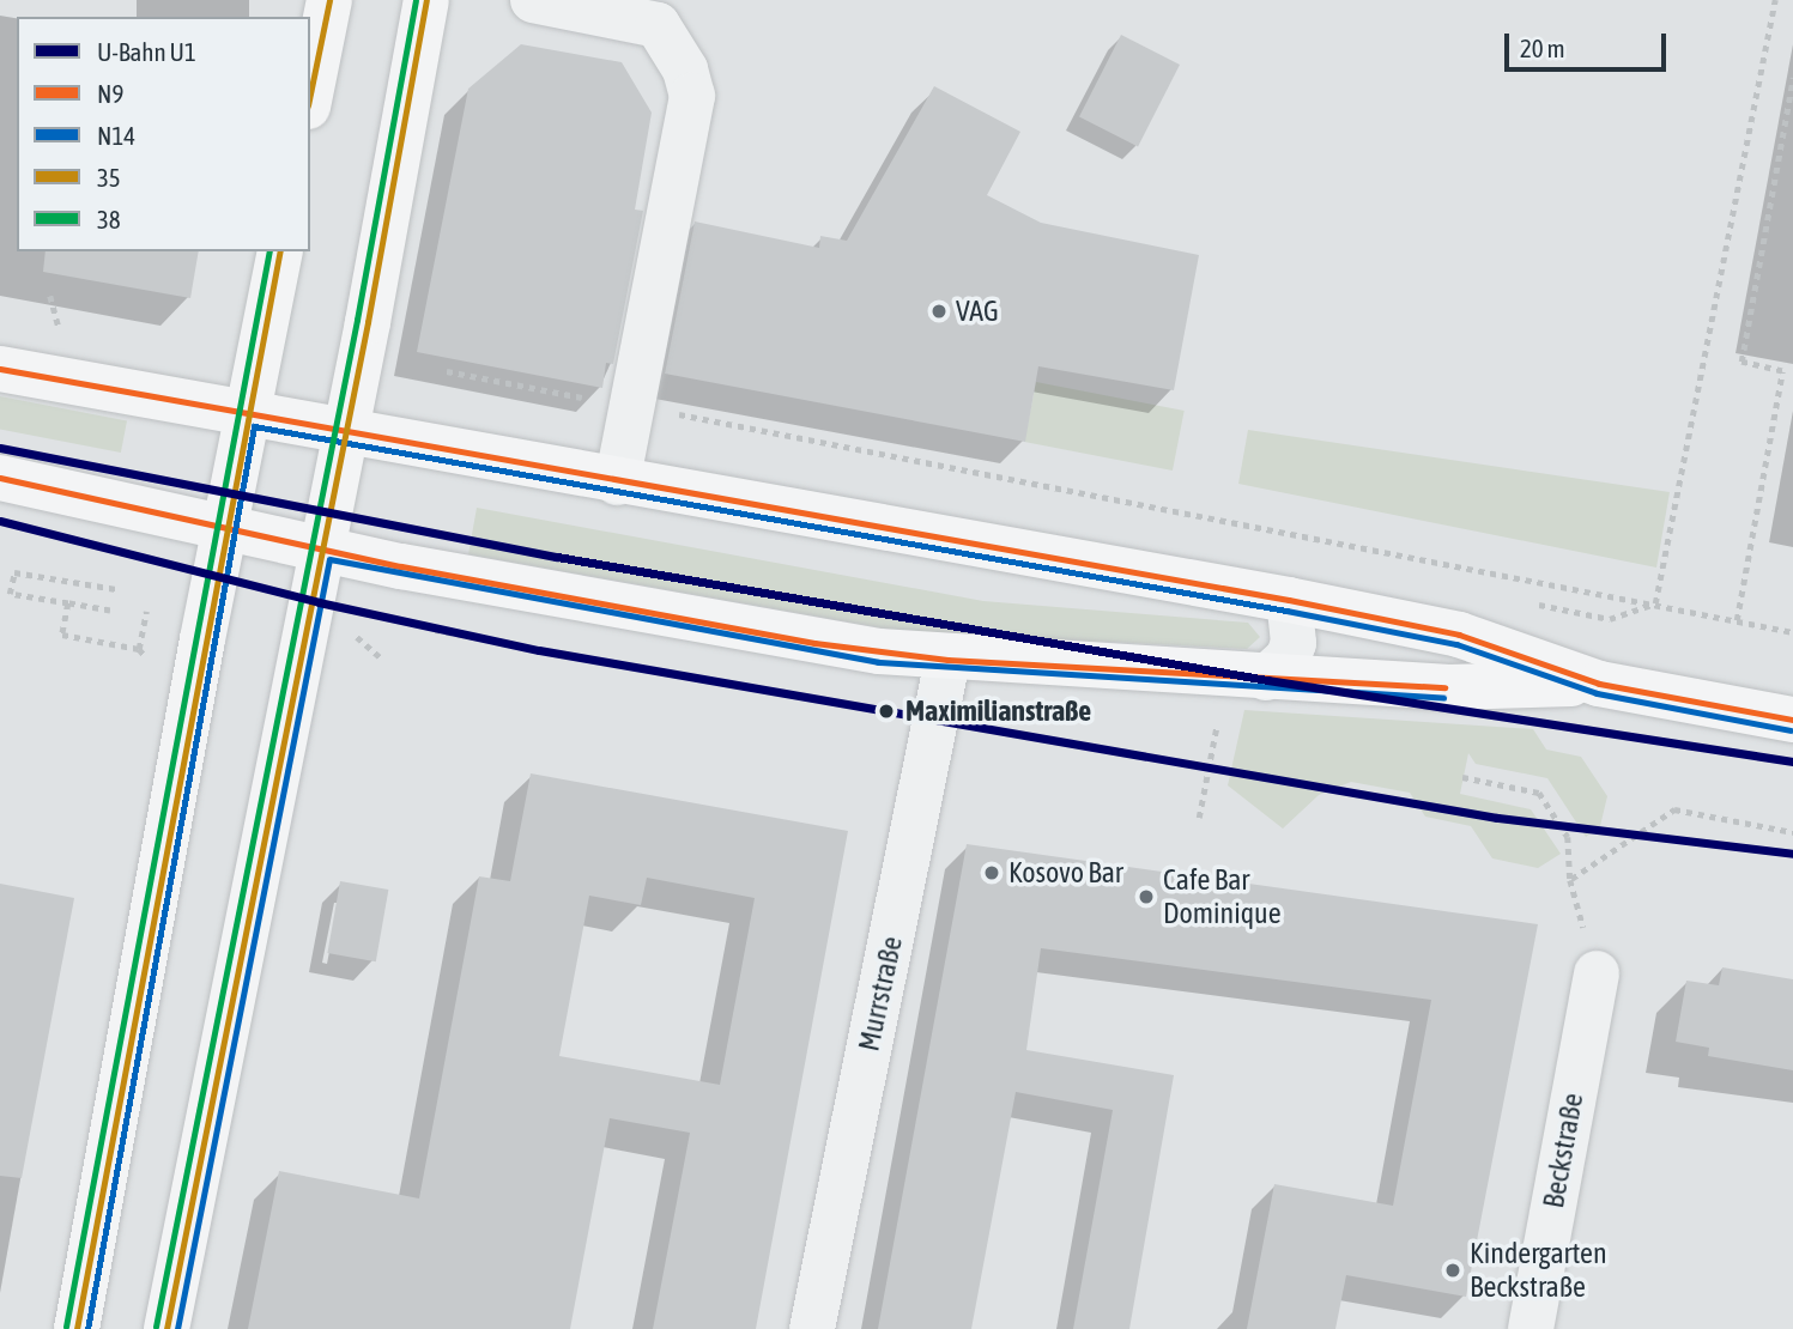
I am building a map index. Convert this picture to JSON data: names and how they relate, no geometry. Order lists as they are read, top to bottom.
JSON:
{
  "streets": {
    "street": ["Murrstraße", "Beckstraße"]
  },
  "places": [
    "VAG",
    "Maximilianstraße",
    "Kosovo Bar",
    "Cafe Bar Dominique",
    "Kindergarten Beckstraße"
  ],
  "lines": [
    "transit line 35",
    "transit line 38",
    "transit line N9",
    "transit line N14",
    "metro line U1"
  ],
  "legend": [
    "U-Bahn U1",
    "N9",
    "N14",
    "35",
    "38"
  ],
  "scale_bar": "20 m"
}
